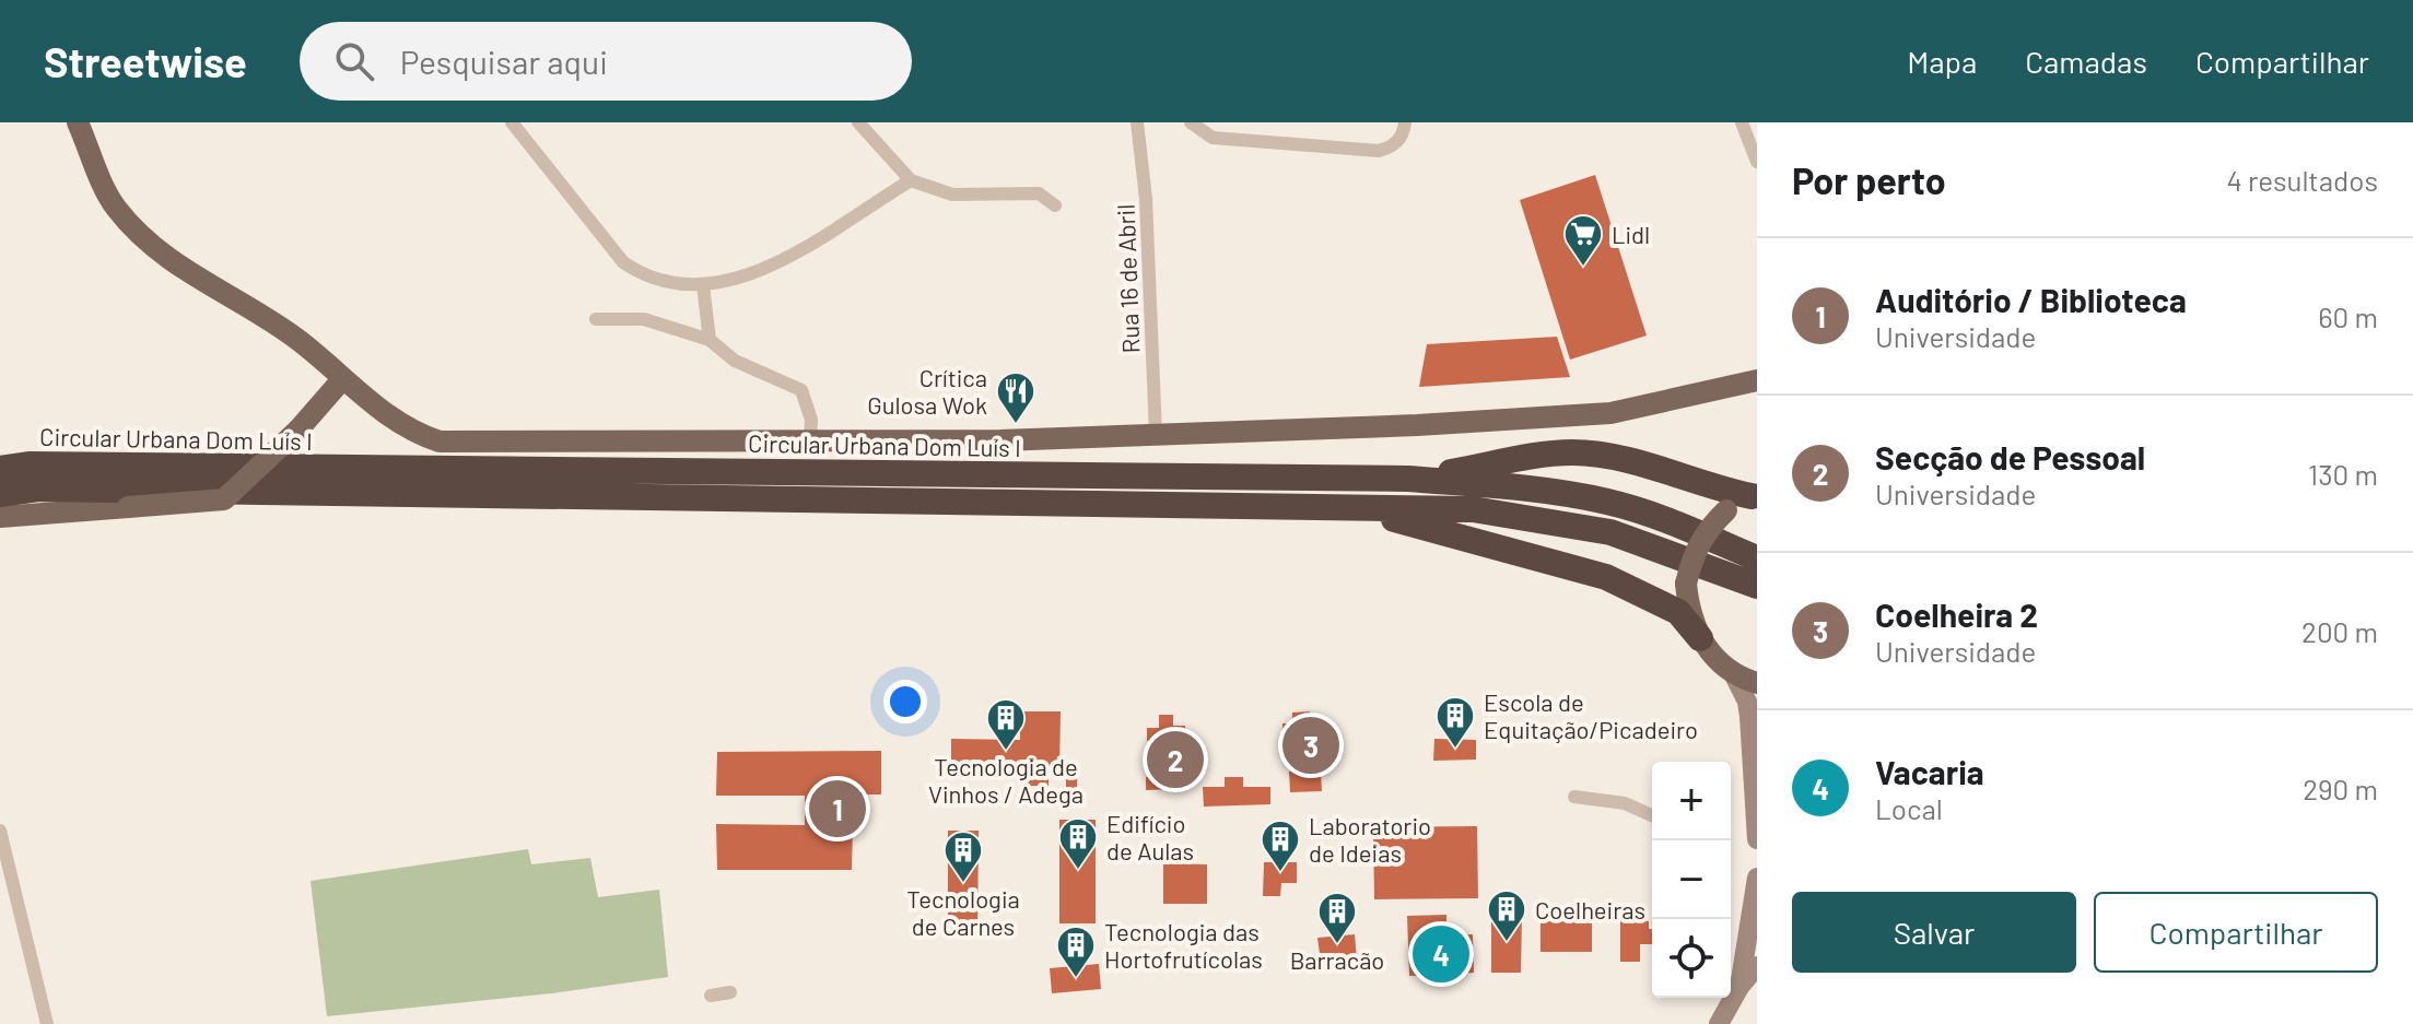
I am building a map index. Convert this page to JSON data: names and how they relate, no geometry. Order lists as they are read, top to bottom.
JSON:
{
  "streets": {
    "highway": ["Circular Urbana Dom Luís I"],
    "street": ["Rua 16 de Abril"]
  },
  "places": {
    "supermarket": ["Lidl"],
    "restaurant": ["Crítica Gulosa Wok"],
    "building": [
      "Escola de Equitação/Picadeiro",
      "Tecnologia de Vinhos / Adega",
      "Edifício de Aulas",
      "Laboratorio de Ideias",
      "Tecnologia de Carnes",
      "Coelheiras",
      "Barracão",
      "Tecnologia das Hortofrutícolas"
    ]
  },
  "page": {
    "header": "Streetwise",
    "search": "Pesquisar aqui",
    "nav": ["Mapa", "Camadas", "Compartilhar"],
    "heading": ["Por perto", "4 resultados"],
    "list": [
      {
        "mark": "1",
        "name": "Auditório / Biblioteca",
        "note": "Universidade",
        "value": "60 m"
      },
      {
        "mark": "2",
        "name": "Secção de Pessoal",
        "note": "Universidade",
        "value": "130 m"
      },
      {
        "mark": "3",
        "name": "Coelheira 2",
        "note": "Universidade",
        "value": "200 m"
      },
      {
        "mark": "4",
        "name": "Vacaria",
        "note": "Local",
        "value": "290 m"
      }
    ],
    "pins": [
      "3",
      "2",
      "1",
      "4"
    ],
    "map_buttons": ["+", "−"],
    "buttons": ["Salvar", "Compartilhar"]
  }
}
